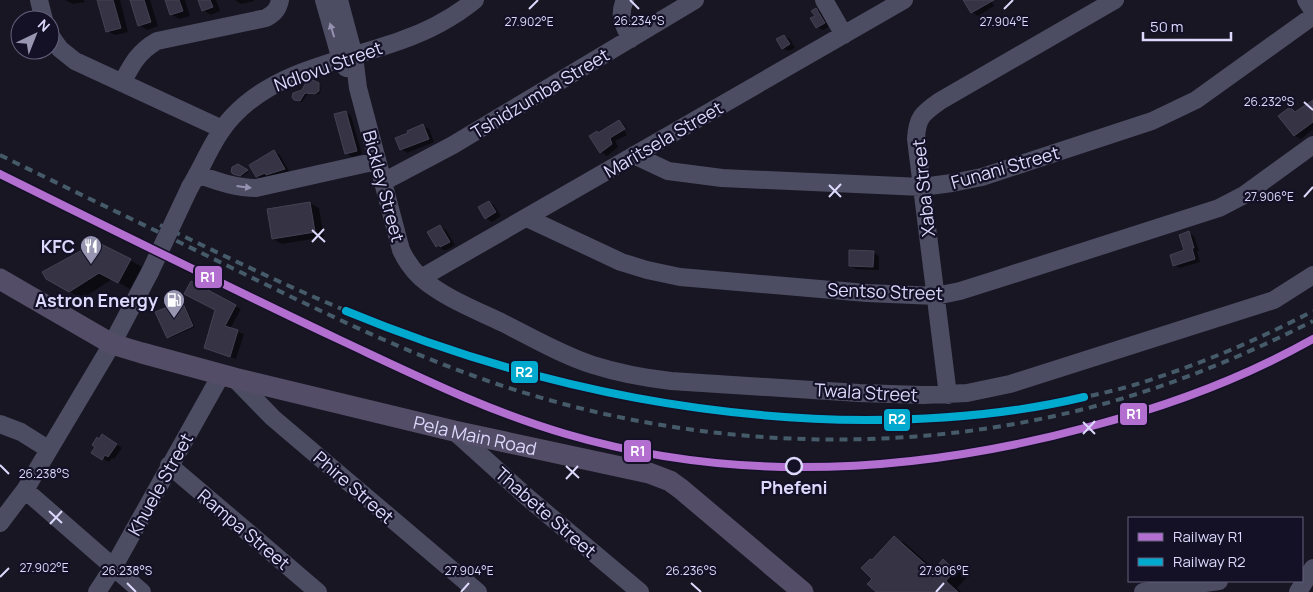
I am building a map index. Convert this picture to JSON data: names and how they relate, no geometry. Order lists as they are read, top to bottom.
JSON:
{
  "streets": {
    "main road": ["Pela Main Road"],
    "street": [
      "Ndlovu Street",
      "Tshidzumba Street",
      "Maritsela Street",
      "Funani Street",
      "Bickley Street",
      "Xaba Street",
      "Sentso Street",
      "Twala Street",
      "Khuele Street",
      "Phire Street",
      "Thabete Street",
      "Rampa Street"
    ]
  },
  "crossings": [
    ["Ndlovu Street", "Bickley Street"],
    ["Ndlovu Street", "Pela Main Road"],
    ["Tshidzumba Street", "Bickley Street"],
    ["Maritsela Street", "Funani Street"],
    ["Maritsela Street", "Bickley Street"],
    ["Maritsela Street", "Sentso Street"],
    ["Maritsela Street", "Twala Street"],
    ["Funani Street", "Xaba Street"],
    ["Bickley Street", "Twala Street"],
    ["Xaba Street", "Sentso Street"],
    ["Xaba Street", "Twala Street"],
    ["Pela Main Road", "Khuele Street"],
    ["Pela Main Road", "Phire Street"],
    ["Pela Main Road", "Thabete Street"],
    ["Khuele Street", "Phire Street"],
    ["Khuele Street", "Rampa Street"]
  ],
  "places": {
    "restaurant": ["KFC"],
    "fuel station": ["Astron Energy"],
    "other": ["Phefeni"]
  },
  "lines": ["rail line R1", "rail line R2"],
  "legend": ["Railway R1", "Railway R2"],
  "scale_bar": "50 m",
  "north": "top right",
  "coordinates": [
    "26.234°S",
    "27.902°E",
    "27.904°E",
    "26.232°S",
    "27.906°E",
    "26.238°S",
    "26.236°S"
  ]
}
